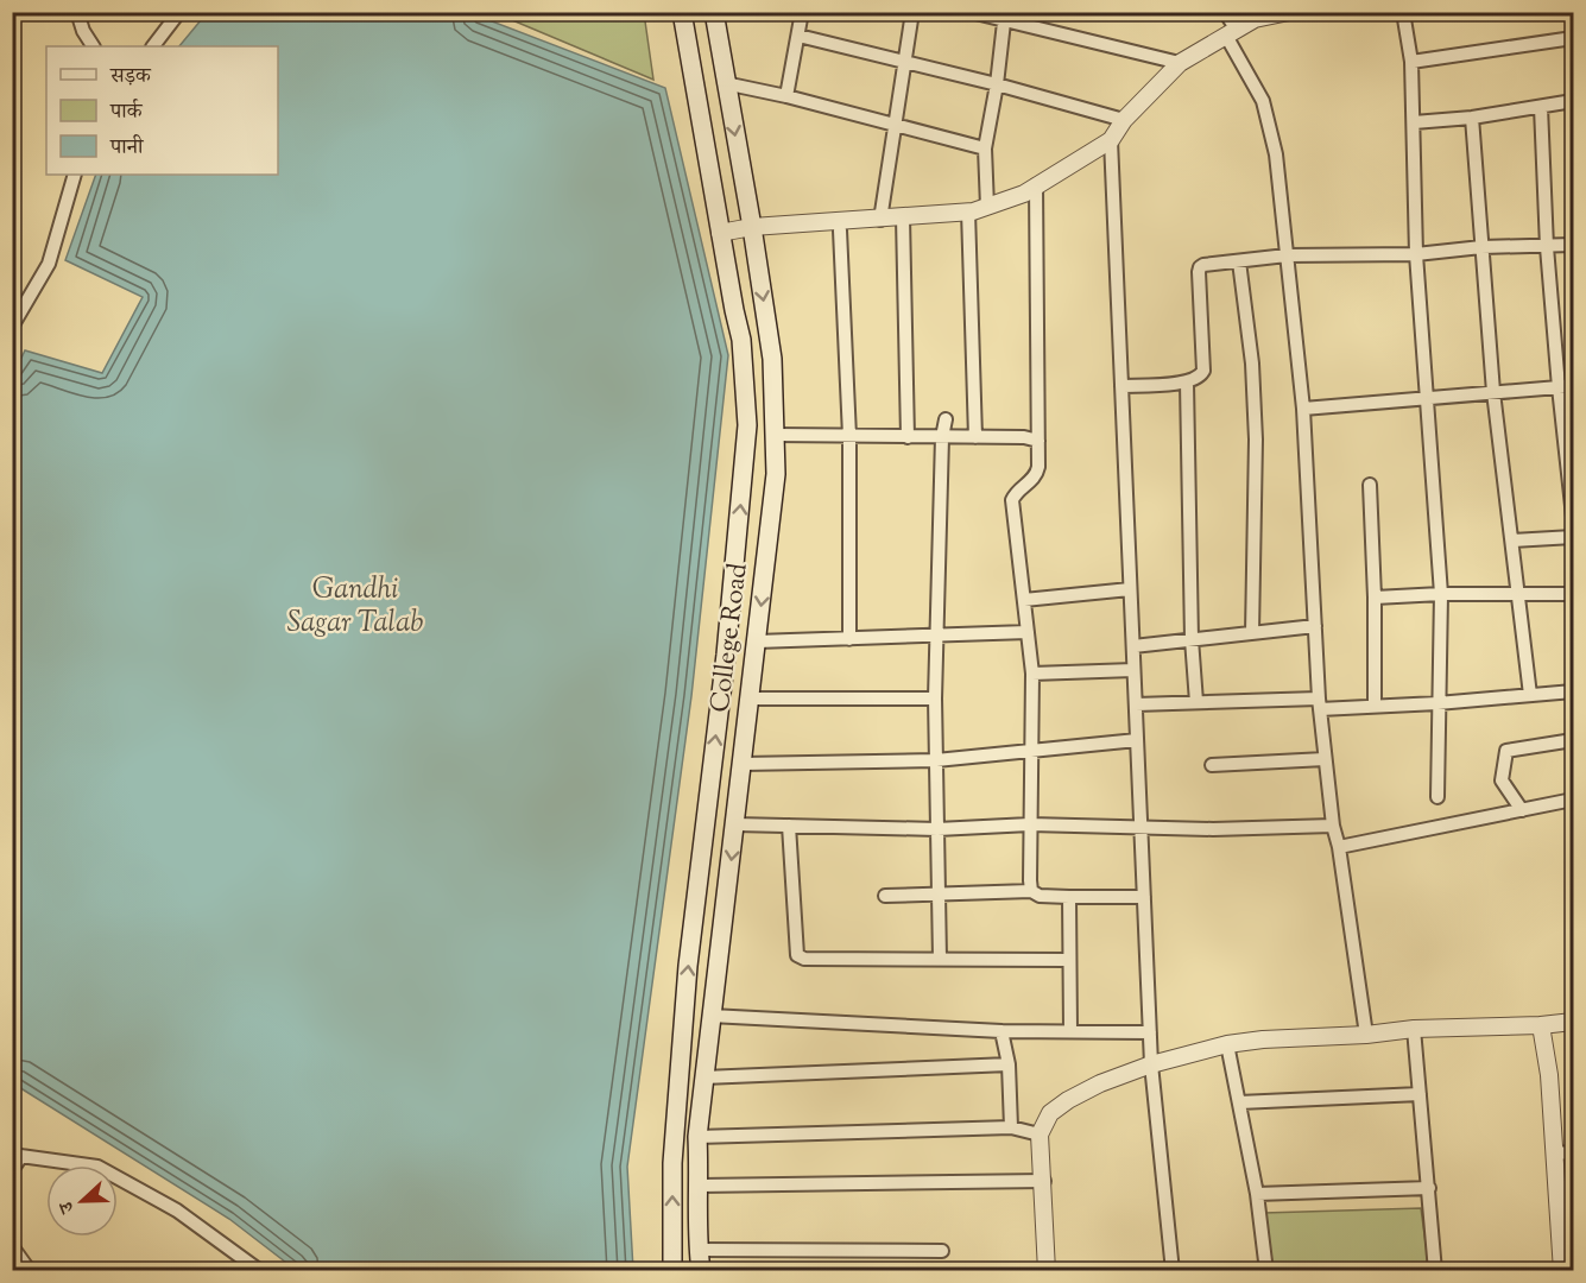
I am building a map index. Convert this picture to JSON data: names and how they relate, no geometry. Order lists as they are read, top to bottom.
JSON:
{
  "streets": {
    "main road": ["College Road"]
  },
  "water": ["Gandhi Sagar Talab"],
  "legend": ["सड़क", "पार्क", "पानी"],
  "north": "left"
}
